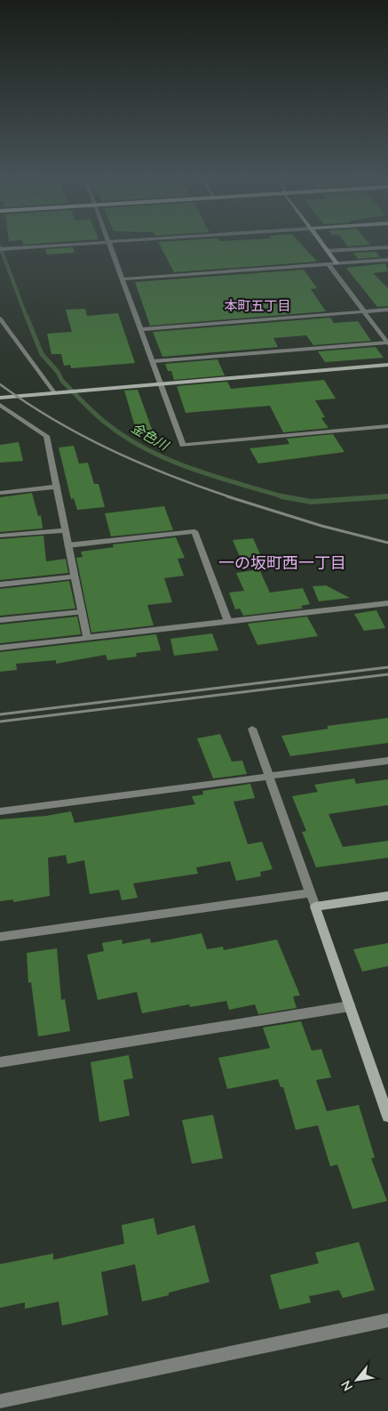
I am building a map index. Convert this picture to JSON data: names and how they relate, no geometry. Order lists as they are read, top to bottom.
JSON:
{
  "districts": ["本町五丁目", "一の坂町西一丁目"],
  "water": ["金色川"],
  "north": "bottom left"
}
